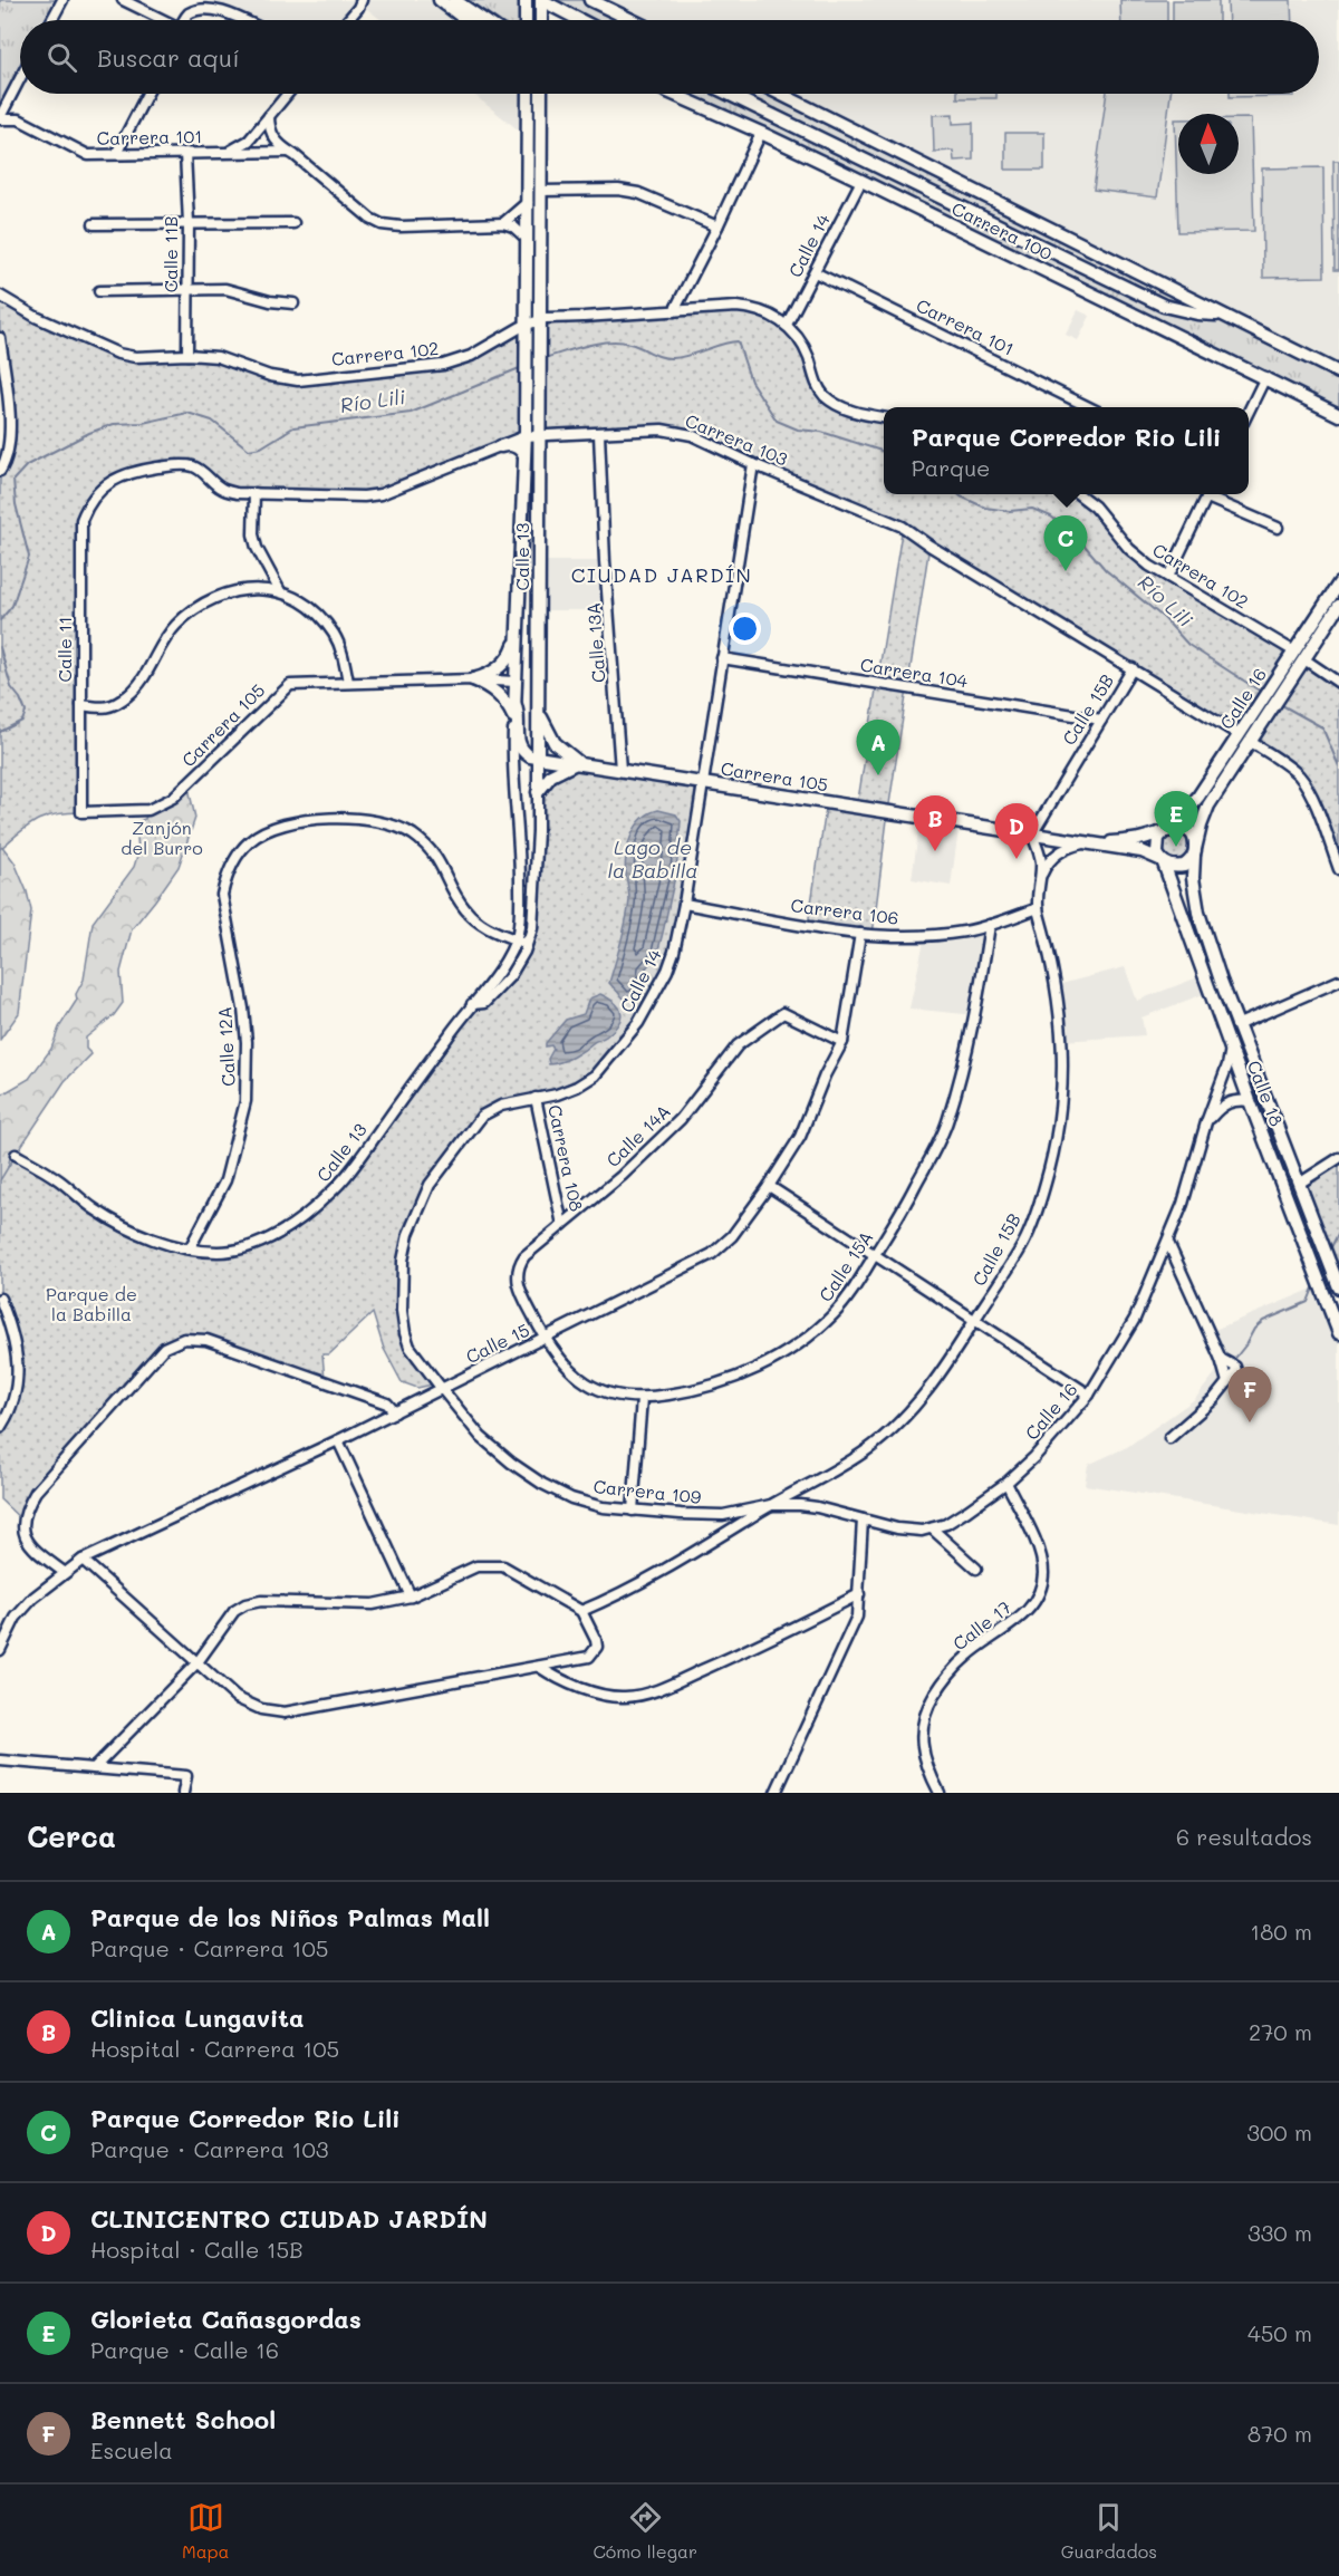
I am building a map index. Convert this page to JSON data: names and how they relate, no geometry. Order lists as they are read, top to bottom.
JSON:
{
  "streets": {
    "main road": [
      "Carrera 100",
      "Calle 13",
      "Calle 16",
      "Carrera 105",
      "Calle 18"
    ],
    "street": [
      "Carrera 101",
      "Calle 14",
      "Calle 11B",
      "Carrera 102",
      "Carrera 103",
      "Calle 13A",
      "Calle 11",
      "Carrera 104",
      "Calle 15B",
      "Carrera 106",
      "Calle 12A",
      "Calle 14A",
      "Carrera 108",
      "Calle 15A",
      "Calle 15",
      "Carrera 109",
      "Calle 17"
    ]
  },
  "crossings": [
    ["Carrera 101", "Calle 14"],
    ["Carrera 101", "Calle 11B"],
    ["Carrera 100", "Calle 14"],
    ["Calle 14", "Carrera 102"],
    ["Calle 14", "Carrera 103"],
    ["Calle 14", "Carrera 104"],
    ["Calle 14", "Carrera 105"],
    ["Calle 14", "Carrera 106"],
    ["Calle 14", "Carrera 108"],
    ["Calle 14", "Calle 15"],
    ["Calle 14", "Carrera 109"],
    ["Calle 11B", "Carrera 102"],
    ["Carrera 102", "Calle 13"],
    ["Carrera 102", "Calle 16"],
    ["Carrera 103", "Calle 13"],
    ["Carrera 103", "Calle 13A"],
    ["Carrera 103", "Calle 11"],
    ["Carrera 103", "Calle 16"],
    ["Carrera 103", "Calle 15B"],
    ["Calle 13", "Carrera 105"],
    ["Calle 13", "Calle 12A"],
    ["Calle 13A", "Carrera 105"],
    ["Calle 11", "Carrera 105"],
    ["Carrera 104", "Calle 15B"],
    ["Calle 16", "Calle 15B"],
    ["Calle 16", "Carrera 105"],
    ["Calle 16", "Calle 18"],
    ["Calle 16", "Carrera 109"],
    ["Calle 16", "Calle 17"],
    ["Calle 15B", "Carrera 105"],
    ["Calle 15B", "Carrera 106"],
    ["Calle 15B", "Carrera 109"],
    ["Carrera 105", "Calle 18"],
    ["Carrera 106", "Calle 15A"],
    ["Carrera 106", "Calle 15"],
    ["Calle 14A", "Carrera 108"],
    ["Calle 14A", "Calle 15A"],
    ["Calle 14A", "Calle 15"],
    ["Calle 15A", "Calle 15"],
    ["Calle 15", "Carrera 109"]
  ],
  "districts": ["CIUDAD JARDÍN"],
  "water": ["Río Lili", "Lago de la Babilla"],
  "parks": ["Zanjón del Burro", "Parque de la Babilla"],
  "north": "top",
  "page": {
    "search": "Buscar aquí",
    "popup": ["Parque Corredor Rio Lili", "Parque"],
    "pins": [
      "C",
      "A",
      "E",
      "B",
      "D",
      "F"
    ],
    "heading": ["Cerca", "6 resultados"],
    "list": [
      {
        "mark": "A",
        "name": "Parque de los Niños Palmas Mall",
        "note": "Parque · Carrera 105",
        "value": "180 m"
      },
      {
        "mark": "B",
        "name": "Clinica Lungavita",
        "note": "Hospital · Carrera 105",
        "value": "270 m"
      },
      {
        "mark": "C",
        "name": "Parque Corredor Rio Lili",
        "note": "Parque · Carrera 103",
        "value": "300 m"
      },
      {
        "mark": "D",
        "name": "CLINICENTRO CIUDAD JARDÍN",
        "note": "Hospital · Calle 15B",
        "value": "330 m"
      },
      {
        "mark": "E",
        "name": "Glorieta Cañasgordas",
        "note": "Parque · Calle 16",
        "value": "450 m"
      },
      {
        "mark": "F",
        "name": "Bennett School",
        "note": "Escuela",
        "value": "870 m"
      }
    ],
    "nav": ["Mapa", "Cómo llegar", "Guardados"]
  }
}
